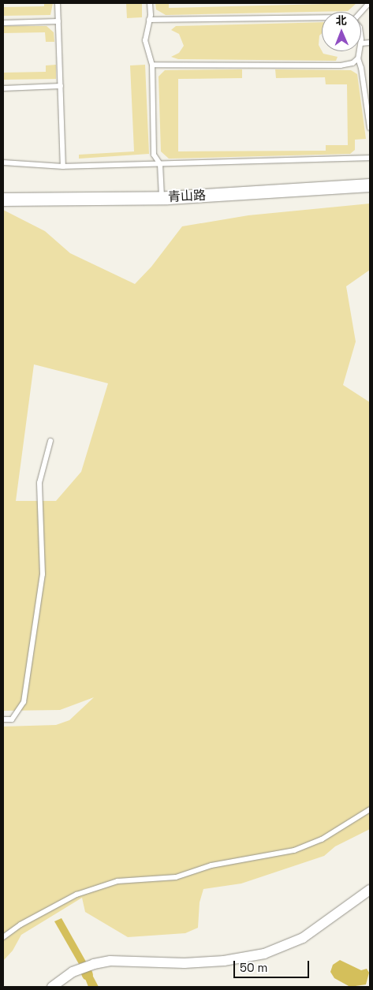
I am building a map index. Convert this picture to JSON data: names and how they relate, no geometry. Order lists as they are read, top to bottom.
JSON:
{
  "streets": {
    "street": ["青山路"]
  },
  "scale_bar": "50 m",
  "north": "top"
}
